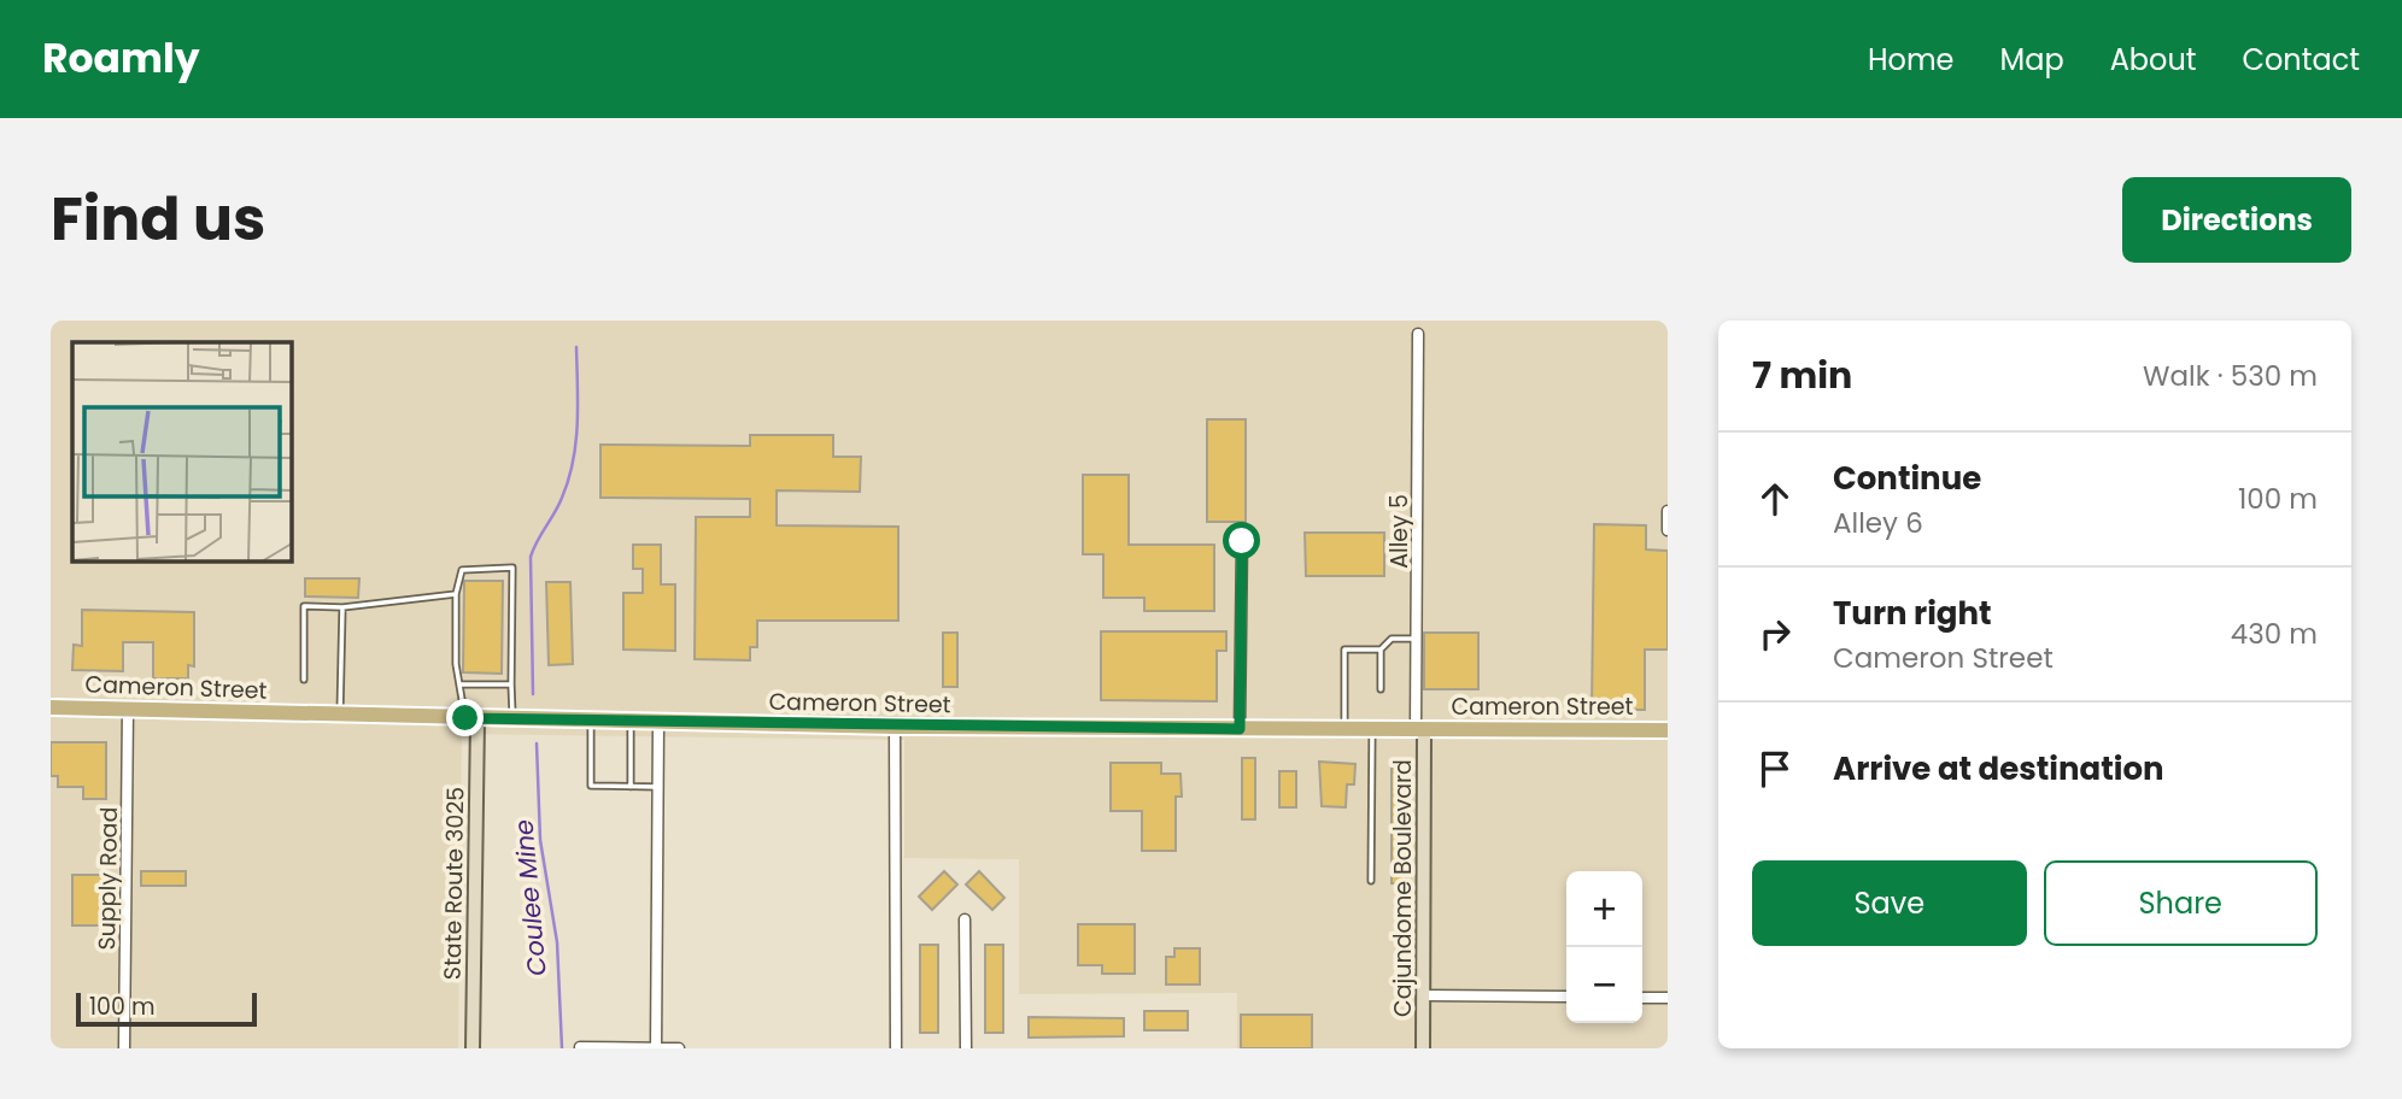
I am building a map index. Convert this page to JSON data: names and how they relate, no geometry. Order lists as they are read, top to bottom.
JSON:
{
  "streets": {
    "main road": ["Cameron Street", "State Route 3025", "Cajundome Boulevard"],
    "street": ["Alley 5", "Supply Road"]
  },
  "crossings": [
    ["Alley 5", "Cameron Street"],
    ["Alley 5", "Cajundome Boulevard"],
    ["Cameron Street", "Supply Road"],
    ["Cameron Street", "State Route 3025"],
    ["Cameron Street", "Cajundome Boulevard"]
  ],
  "water": ["Coulee Mine"],
  "scale_bar": "100 m",
  "page": {
    "header": "Roamly",
    "nav": [
      "Home",
      "Map",
      "About",
      "Contact"
    ],
    "title": "Find us",
    "buttons": [
      "Directions",
      ["Save", "Share"]
    ],
    "heading": ["7 min", "Walk · 530 m"],
    "list": [
      ["Continue", "Alley 6", "100 m"],
      ["Turn right", "Cameron Street", "430 m"],
      "Arrive at destination"
    ],
    "map_buttons": ["+", "−"],
    "scale": "100 m"
  }
}
